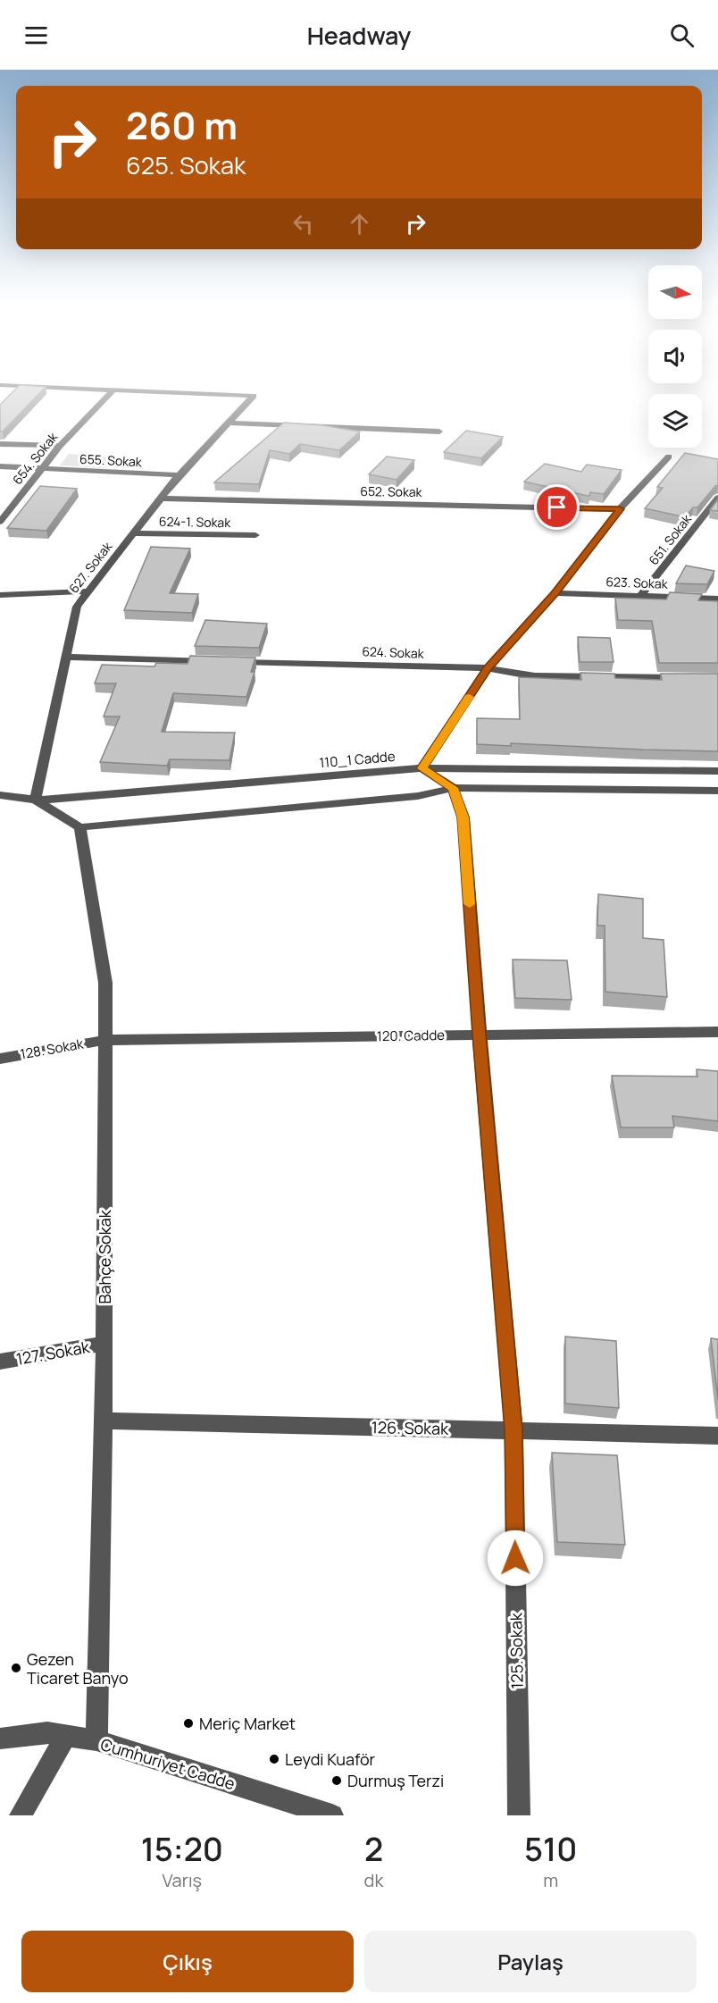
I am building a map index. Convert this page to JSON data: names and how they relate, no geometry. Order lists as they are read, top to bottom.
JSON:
{
  "streets": {
    "street": [
      "654. Sokak",
      "655. Sokak",
      "652. Sokak",
      "624-1. Sokak",
      "651. Sokak",
      "627. Sokak",
      "623. Sokak",
      "624. Sokak",
      "110_1 Cadde",
      "120. Cadde",
      "128. Sokak",
      "Bahçe Sokak",
      "127. Sokak",
      "126. Sokak",
      "125. Sokak",
      "Cumhuriyet Cadde"
    ]
  },
  "crossings": [
    ["654. Sokak", "655. Sokak"],
    ["654. Sokak", "627. Sokak"],
    ["655. Sokak", "627. Sokak"],
    ["652. Sokak", "627. Sokak"],
    ["624-1. Sokak", "627. Sokak"],
    ["651. Sokak", "623. Sokak"],
    ["627. Sokak", "624. Sokak"],
    ["627. Sokak", "110_1 Cadde"],
    ["120. Cadde", "128. Sokak"],
    ["120. Cadde", "Bahçe Sokak"],
    ["120. Cadde", "125. Sokak"],
    ["128. Sokak", "Bahçe Sokak"],
    ["Bahçe Sokak", "127. Sokak"],
    ["Bahçe Sokak", "126. Sokak"],
    ["Bahçe Sokak", "Cumhuriyet Cadde"],
    ["126. Sokak", "125. Sokak"]
  ],
  "places": [
    "Gezen Ticaret Banyo",
    "Meriç Market",
    "Leydi Kuaför",
    "Durmuş Terzi"
  ],
  "north": "right",
  "page": {
    "header": "Headway",
    "turn": ["260 m", "625. Sokak"],
    "eta": [
      "15:20",
      "Varış",
      "2",
      "dk",
      "510",
      "m"
    ],
    "buttons": ["Çıkış", "Paylaş"]
  }
}
